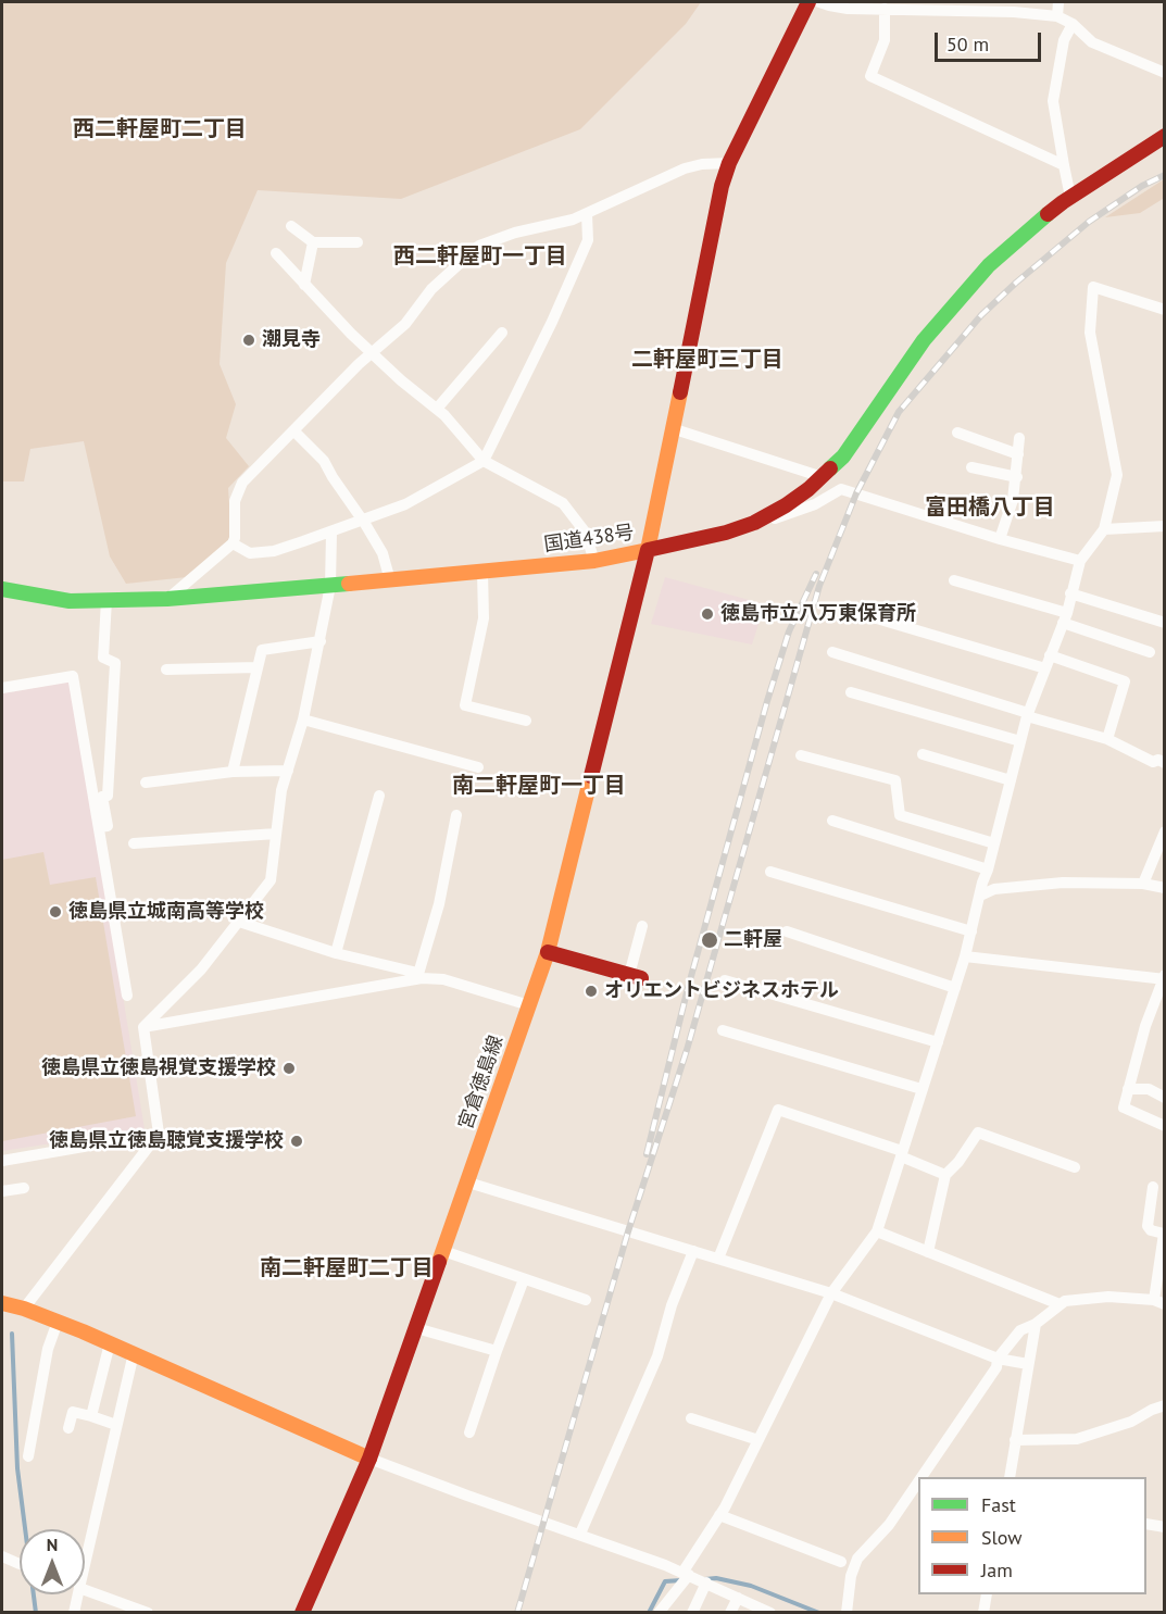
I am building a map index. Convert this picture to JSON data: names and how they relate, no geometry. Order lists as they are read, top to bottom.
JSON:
{
  "streets": {
    "main road": ["国道438号", "宮倉徳島線"]
  },
  "crossings": [
    ["国道438号", "宮倉徳島線"]
  ],
  "districts": [
    "西二軒屋町二丁目",
    "西二軒屋町一丁目",
    "二軒屋町三丁目",
    "富田橋八丁目",
    "南二軒屋町一丁目",
    "南二軒屋町二丁目"
  ],
  "places": [
    "潮見寺",
    "徳島市立八万東保育所",
    "徳島県立城南高等学校",
    "二軒屋",
    "オリエントビジネスホテル",
    "徳島県立徳島視覚支援学校",
    "徳島県立徳島聴覚支援学校"
  ],
  "legend": ["Fast", "Slow", "Jam"],
  "scale_bar": "50 m",
  "north": "top"
}
